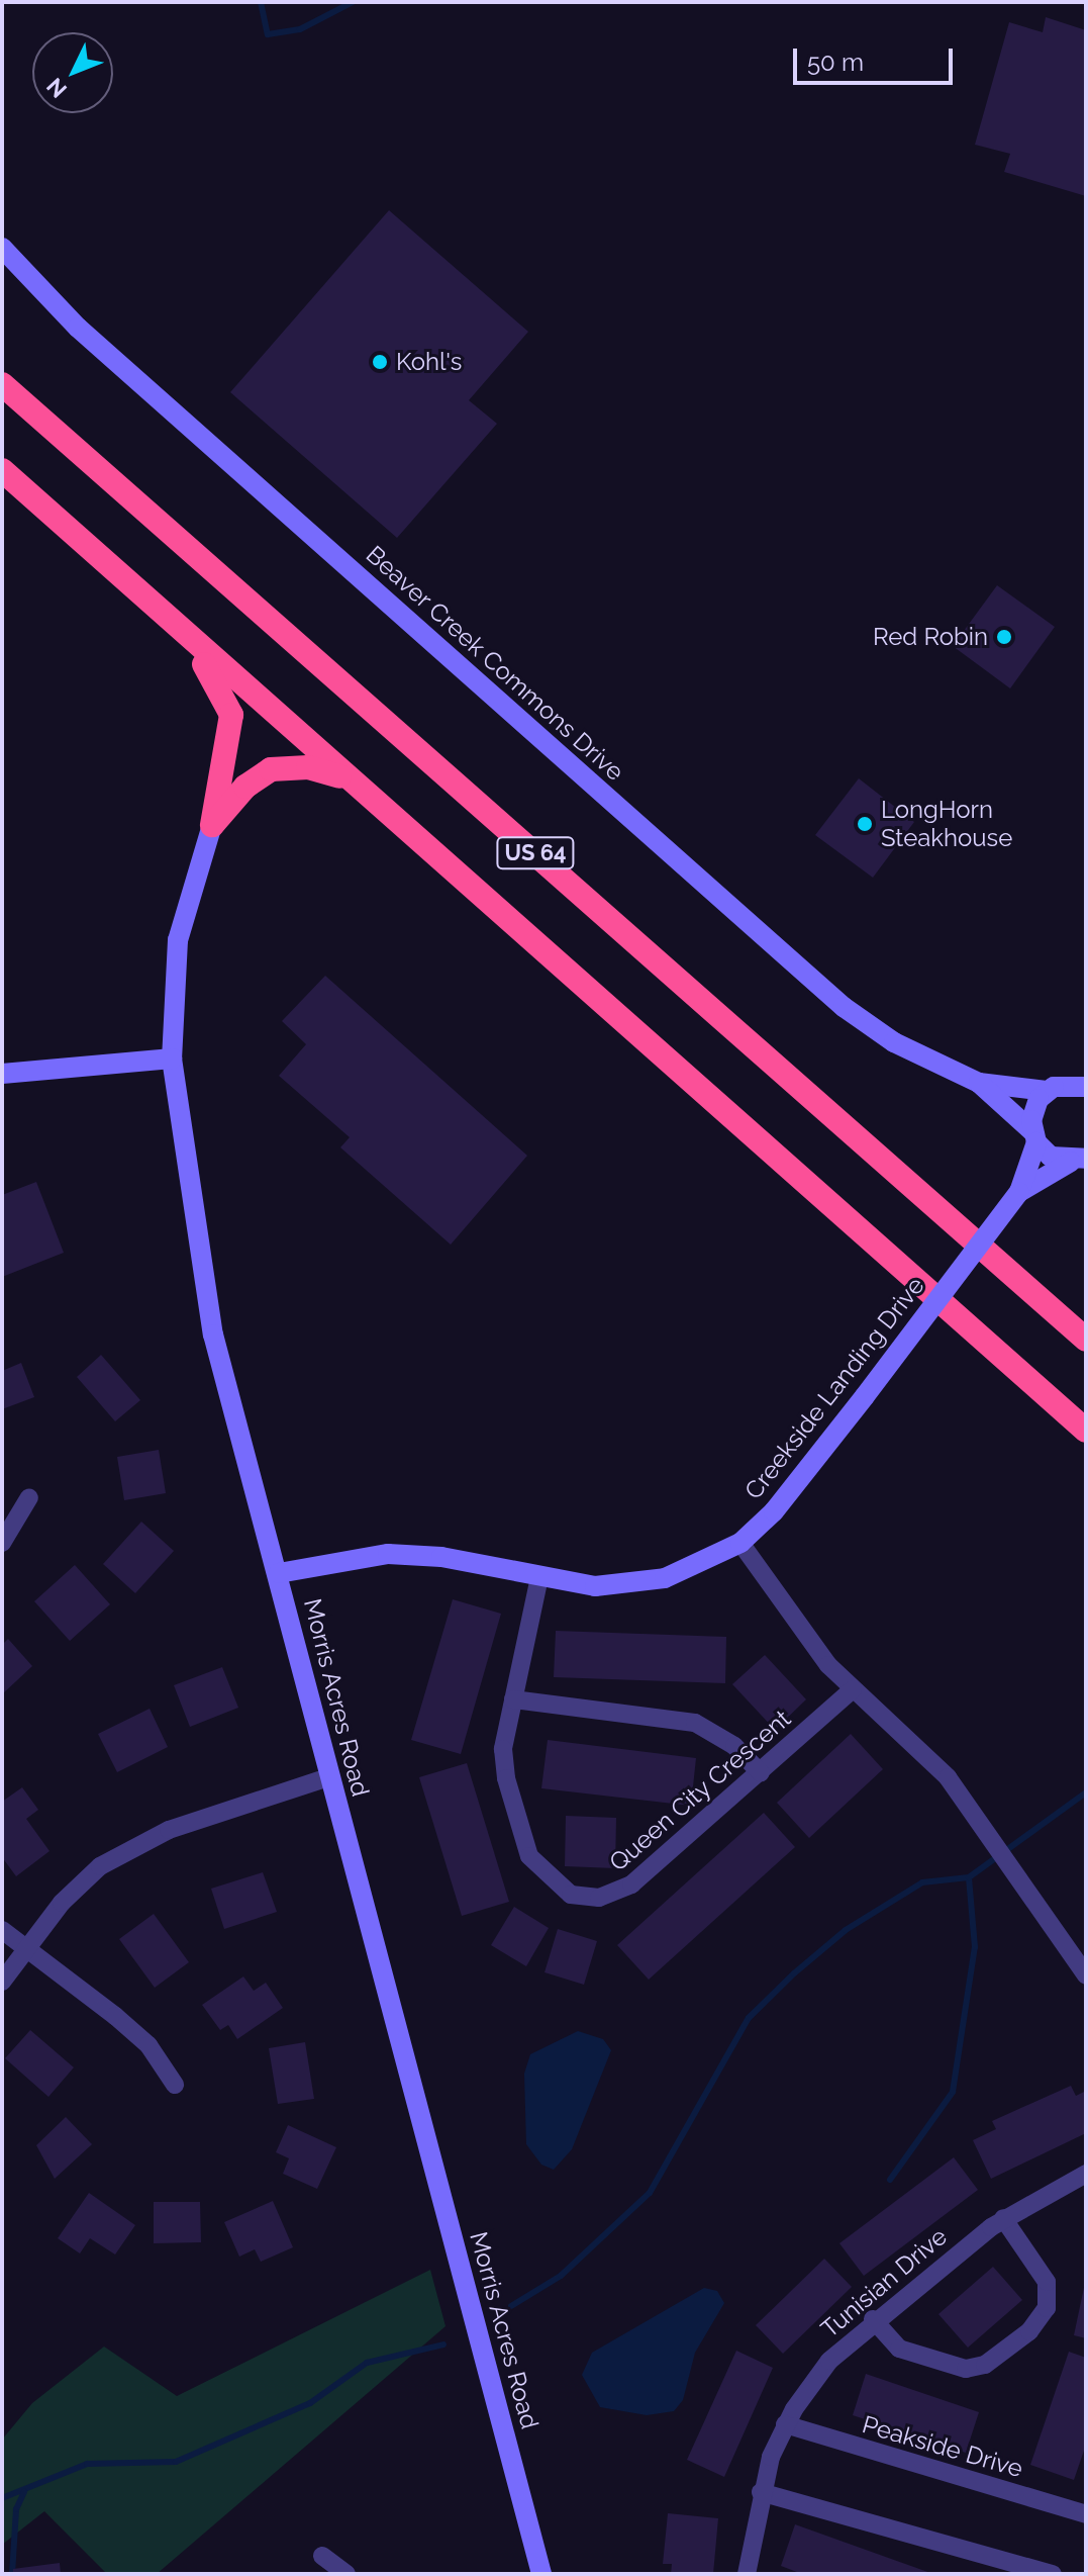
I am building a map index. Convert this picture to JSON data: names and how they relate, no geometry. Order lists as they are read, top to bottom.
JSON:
{
  "streets": {
    "highway": ["US 64"],
    "street": [
      "Beaver Creek Commons Drive",
      "Creekside Landing Drive",
      "Morris Acres Road",
      "Queen City Crescent",
      "Tunisian Drive",
      "Peakside Drive"
    ]
  },
  "crossings": [
    ["Beaver Creek Commons Drive", "Creekside Landing Drive"],
    ["Creekside Landing Drive", "Morris Acres Road"],
    ["Creekside Landing Drive", "Queen City Crescent"],
    ["Tunisian Drive", "Peakside Drive"]
  ],
  "places": ["Kohl's", "Red Robin", "LongHorn Steakhouse"],
  "scale_bar": "50 m",
  "north": "bottom left"
}
